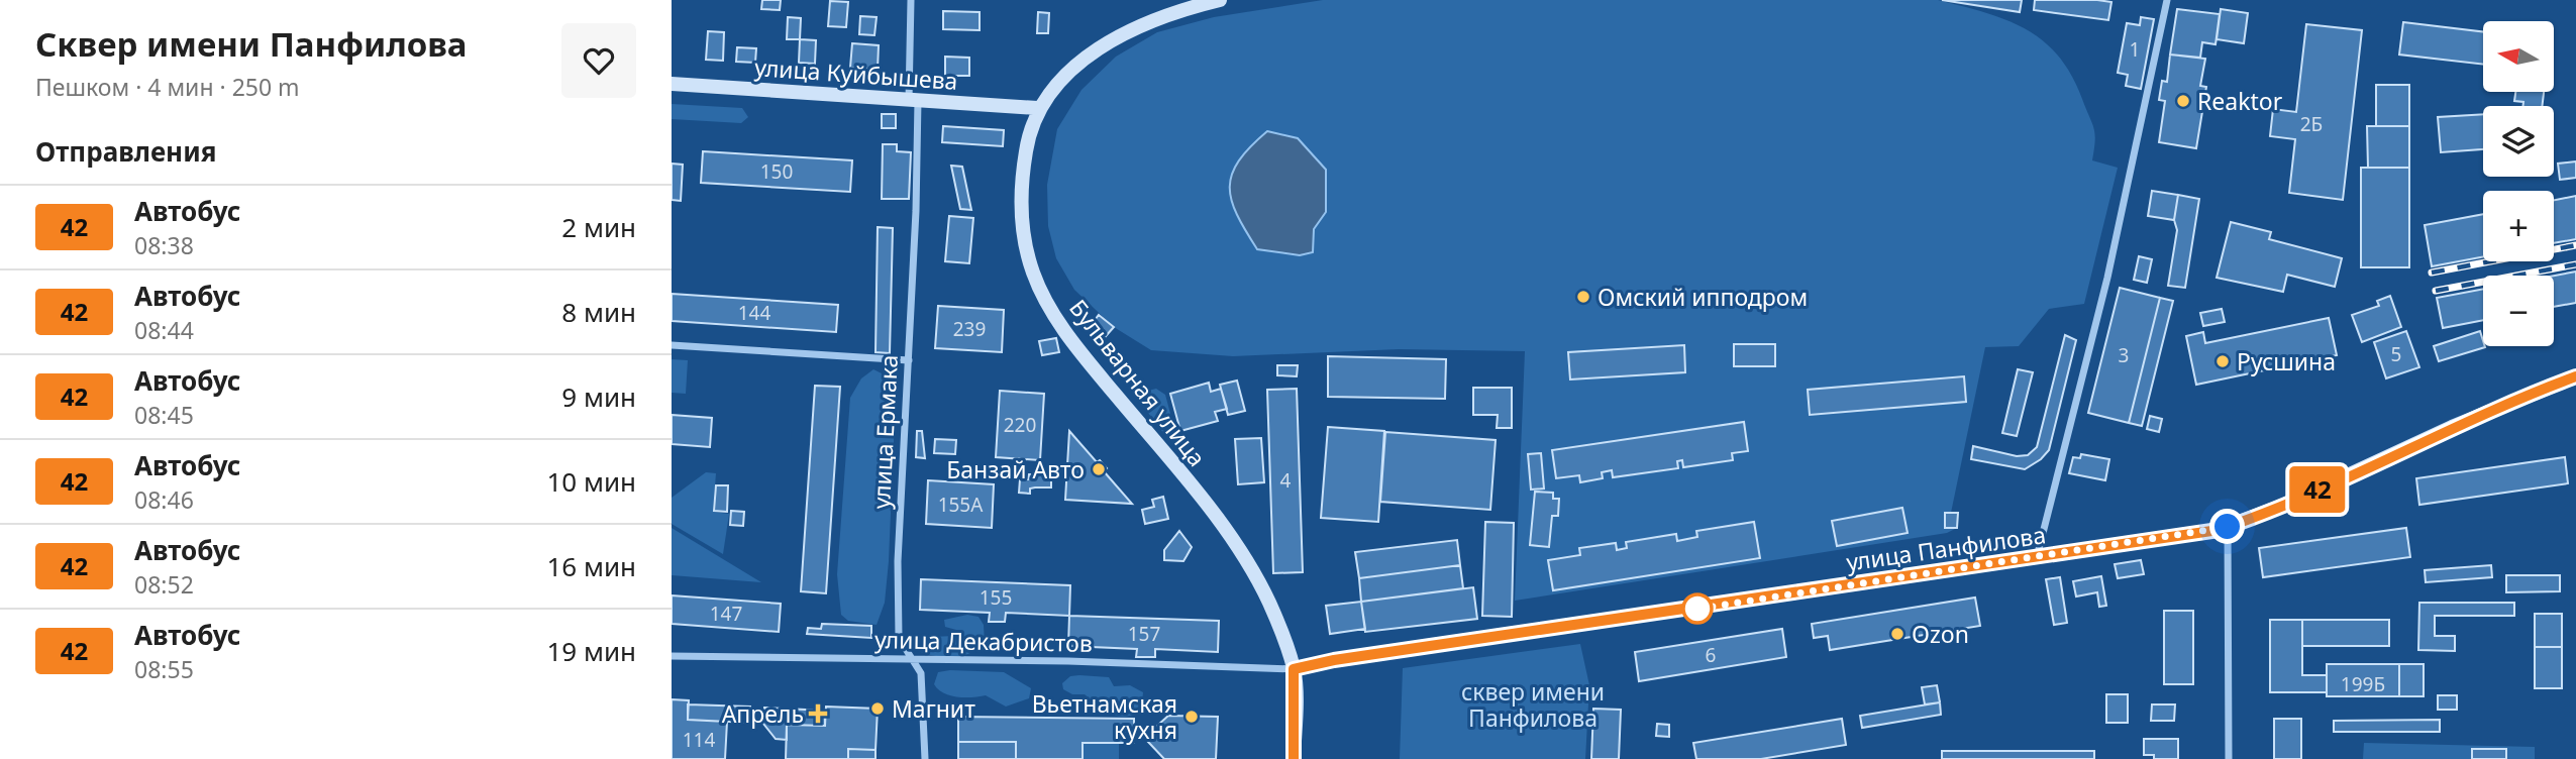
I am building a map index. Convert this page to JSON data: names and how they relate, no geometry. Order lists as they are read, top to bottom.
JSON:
{
  "streets": {
    "main road": ["улица Куйбышева", "Бульварная улица", "улица Панфилова"],
    "street": ["улица Ермака", "улица Декабристов"]
  },
  "crossings": [
    ["улица Куйбышева", "Бульварная улица"],
    ["улица Куйбышева", "улица Ермака"],
    ["Бульварная улица", "улица Панфилова"],
    ["Бульварная улица", "улица Декабристов"],
    ["улица Ермака", "улица Декабристов"],
    ["улица Панфилова", "улица Декабристов"]
  ],
  "parks": ["сквер имени Панфилова"],
  "places": {
    "other": [
      "Reaktor",
      "Омский ипподром",
      "Русшина",
      "Банзай Авто",
      "Ozon",
      "Магнит",
      "Вьетнамская кухня"
    ],
    "health": ["Апрель"]
  },
  "lines": ["bus line 42"],
  "house_numbers": [
    "1",
    "2Б",
    "150",
    "144",
    "239",
    "5",
    "3",
    "220",
    "4",
    "155А",
    "155",
    "147",
    "157",
    "6",
    "199Б",
    "114"
  ],
  "north": "left",
  "page": {
    "heading": [
      ["Сквер имени Панфилова", "Пешком · 4 мин · 250 m"],
      "Отправления"
    ],
    "on_map": "42",
    "map_buttons": ["+", "−"],
    "list": [
      {
        "mark": "42",
        "name": "Автобус",
        "note": "08:38",
        "value": "2 мин"
      },
      {
        "mark": "42",
        "name": "Автобус",
        "note": "08:44",
        "value": "8 мин"
      },
      {
        "mark": "42",
        "name": "Автобус",
        "note": "08:45",
        "value": "9 мин"
      },
      {
        "mark": "42",
        "name": "Автобус",
        "note": "08:46",
        "value": "10 мин"
      },
      {
        "mark": "42",
        "name": "Автобус",
        "note": "08:52",
        "value": "16 мин"
      },
      {
        "mark": "42",
        "name": "Автобус",
        "note": "08:55",
        "value": "19 мин"
      }
    ]
  }
}
